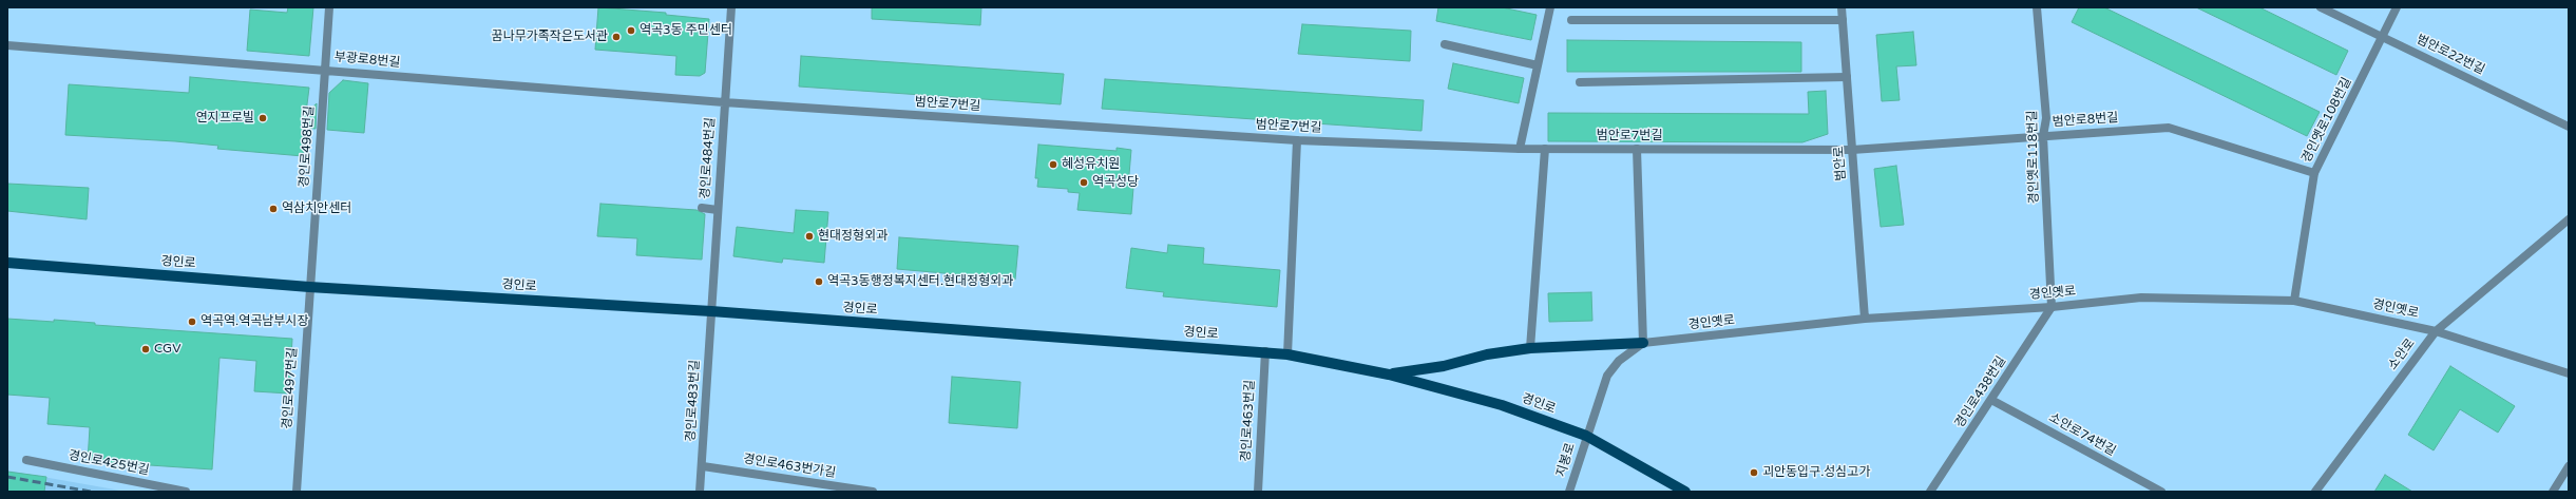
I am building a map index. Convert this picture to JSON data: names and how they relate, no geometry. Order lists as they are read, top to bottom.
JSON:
{
  "streets": {
    "main road": ["경인로"],
    "street": [
      "범안로22번길",
      "부광로8번길",
      "범안로7번길",
      "범안로8번길",
      "경인옛로108번길",
      "경인로498번길",
      "경인옛로118번길",
      "경인로484번길",
      "범안로",
      "경인옛로",
      "소안로",
      "경인로497번길",
      "경인로438번길",
      "경인로483번길",
      "경인로463번길",
      "소안로74번길",
      "지봉로",
      "경인로425번길",
      "경인로463번가길"
    ]
  },
  "crossings": [
    ["범안로22번길", "경인옛로108번길"],
    ["부광로8번길", "범안로7번길"],
    ["부광로8번길", "경인로498번길"],
    ["부광로8번길", "경인로484번길"],
    ["범안로7번길", "범안로8번길"],
    ["범안로7번길", "경인로484번길"],
    ["범안로7번길", "범안로"],
    ["범안로8번길", "경인옛로108번길"],
    ["범안로8번길", "경인옛로118번길"],
    ["범안로8번길", "범안로"],
    ["경인옛로108번길", "경인옛로"],
    ["경인로498번길", "경인로"],
    ["경인로498번길", "경인로497번길"],
    ["경인옛로118번길", "경인옛로"],
    ["경인옛로118번길", "경인로438번길"],
    ["경인로484번길", "경인로"],
    ["경인로484번길", "경인로483번길"],
    ["범안로", "경인옛로"],
    ["경인로", "경인옛로"],
    ["경인로", "경인로497번길"],
    ["경인로", "경인로483번길"],
    ["경인로", "경인로463번길"],
    ["경인로", "지봉로"],
    ["경인옛로", "소안로"],
    ["경인옛로", "경인로438번길"],
    ["경인옛로", "지봉로"],
    ["경인로438번길", "소안로74번길"],
    ["경인로483번길", "경인로463번가길"]
  ],
  "places": [
    "역곡3동 주민센터",
    "꿈나무가족작은도서관",
    "연지프로빌",
    "혜성유치원",
    "역곡성당",
    "역삼치안센터",
    "현대정형외과",
    "역곡3동행정복지센터.현대정형외과",
    "역곡역.역곡남부시장",
    "CGV",
    "괴안동입구.성심고가"
  ]
}
